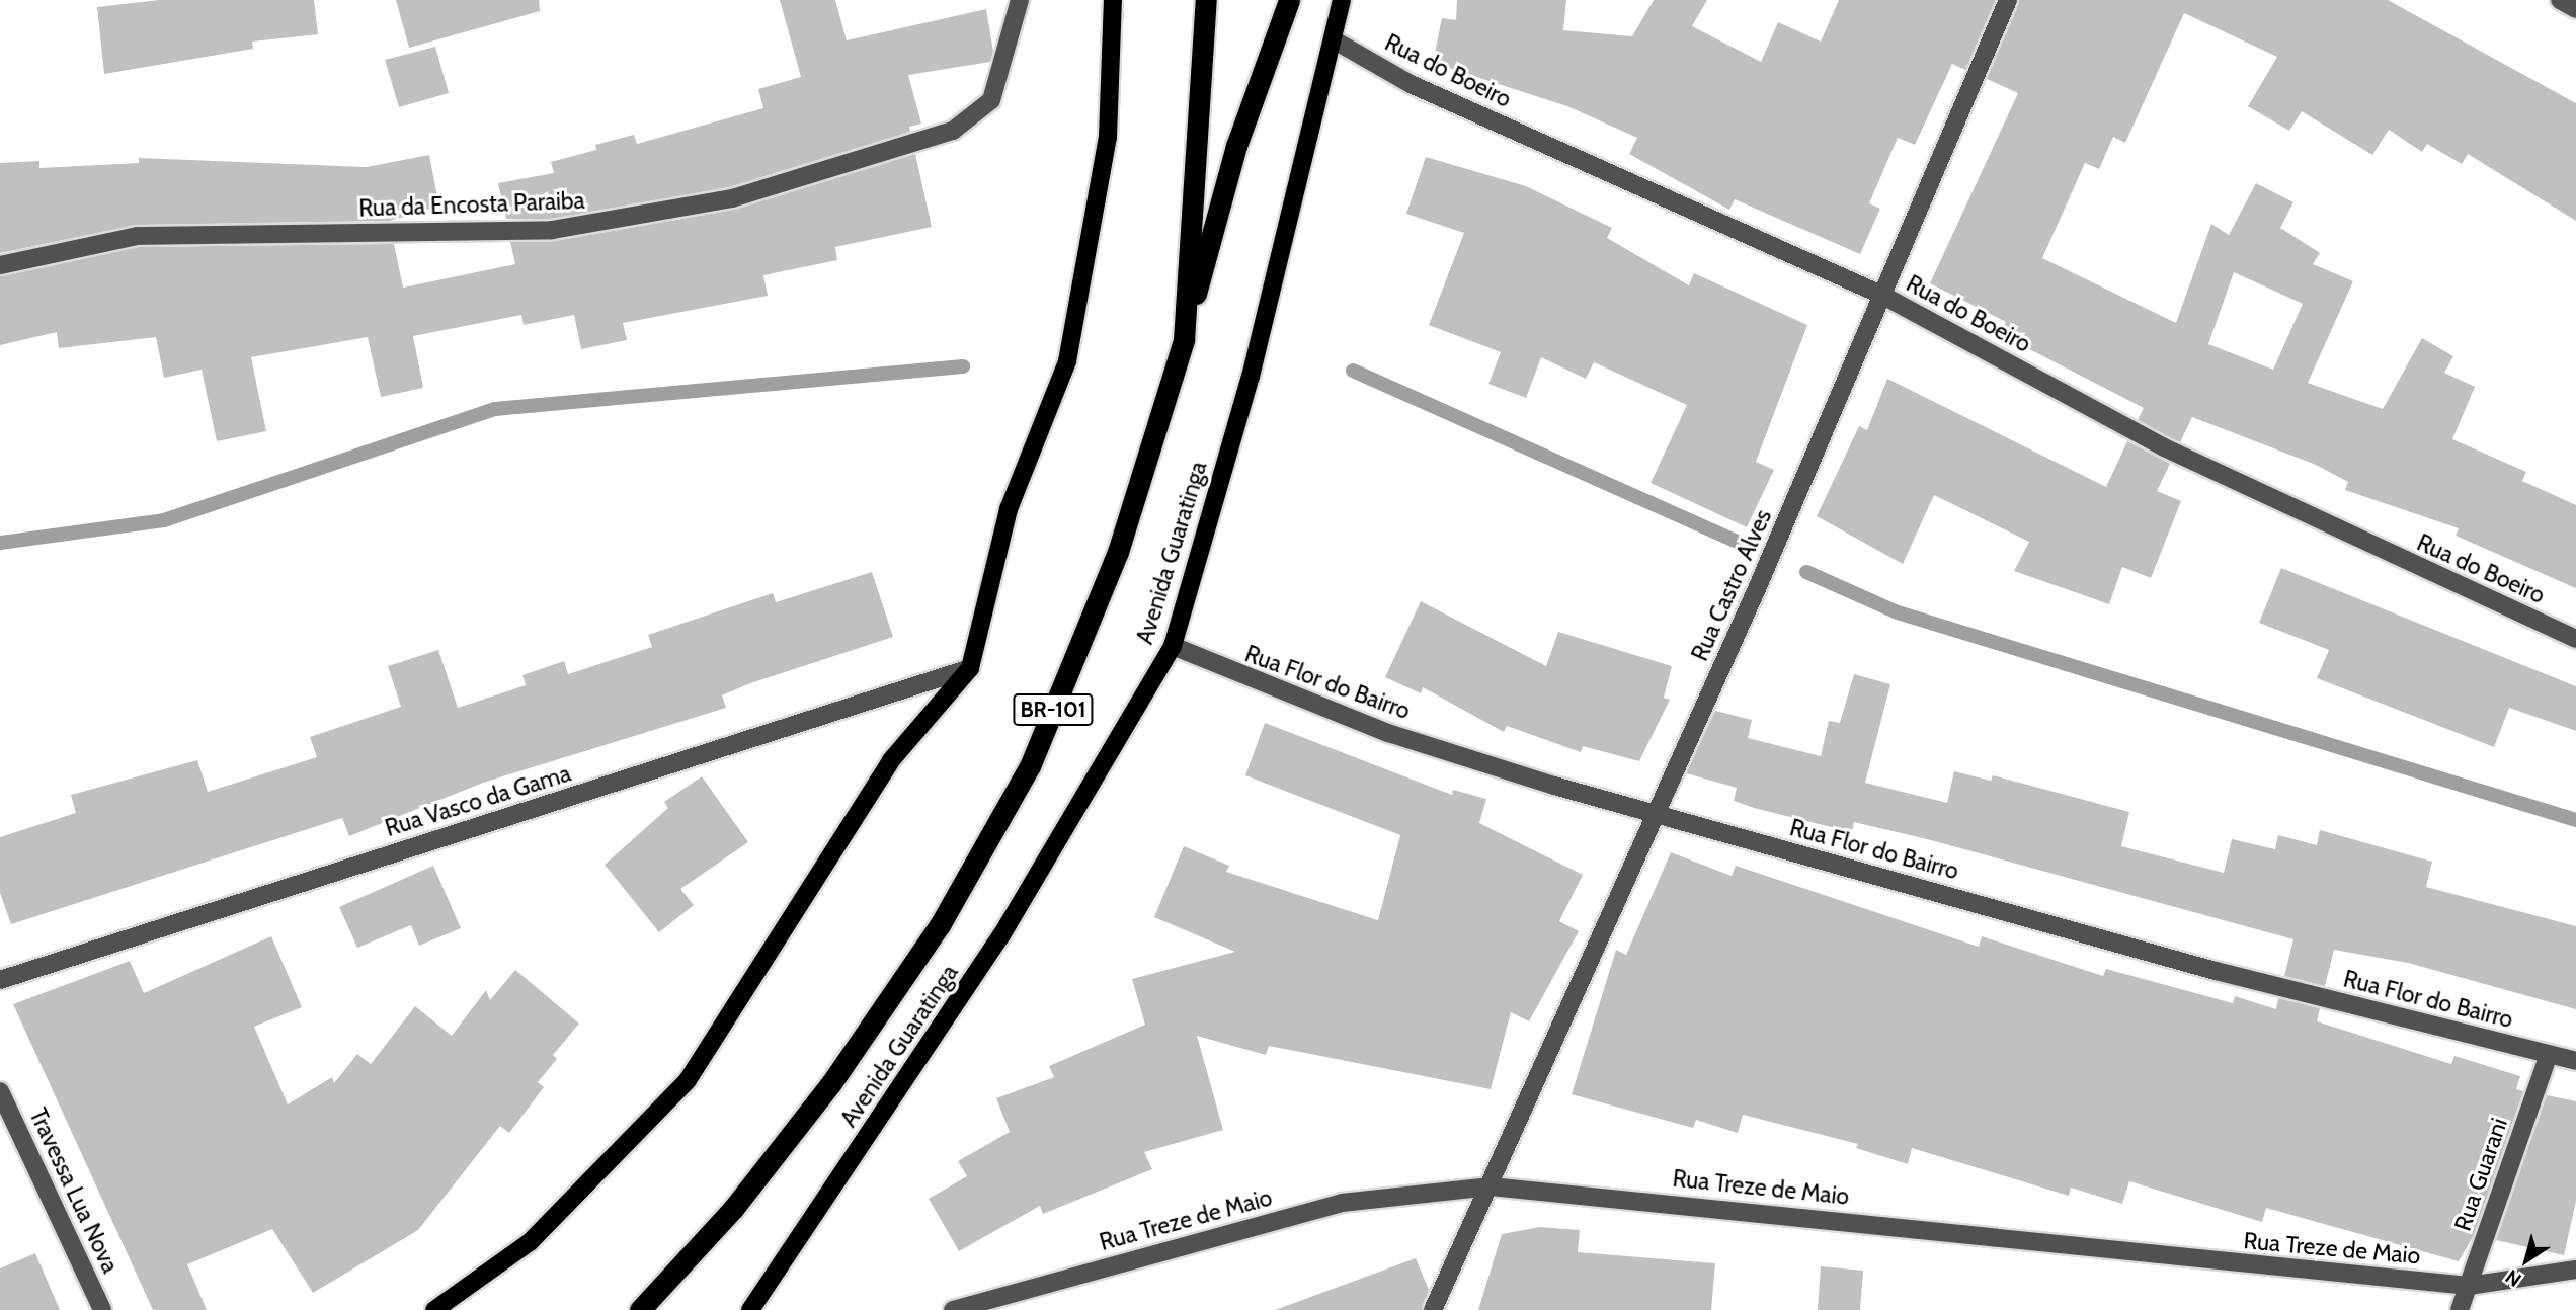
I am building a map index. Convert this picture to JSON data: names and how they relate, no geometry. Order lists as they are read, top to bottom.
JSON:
{
  "streets": {
    "highway": ["BR-101"],
    "main road": ["Avenida Guaratinga"],
    "street": [
      "Rua do Boeiro",
      "Rua da Encosta Paraiba",
      "Rua Castro Alves",
      "Rua Flor do Bairro",
      "Rua Vasco da Gama",
      "Rua Guarani",
      "Rua Treze de Maio",
      "Travessa Lua Nova"
    ]
  },
  "crossings": [
    ["Rua do Boeiro", "Avenida Guaratinga"],
    ["Rua do Boeiro", "Rua Castro Alves"],
    ["Avenida Guaratinga", "Rua Flor do Bairro"],
    ["Rua Castro Alves", "Rua Flor do Bairro"],
    ["Rua Castro Alves", "Rua Treze de Maio"],
    ["Rua Flor do Bairro", "Rua Guarani"],
    ["Rua Guarani", "Rua Treze de Maio"]
  ],
  "north": "bottom left"
}
